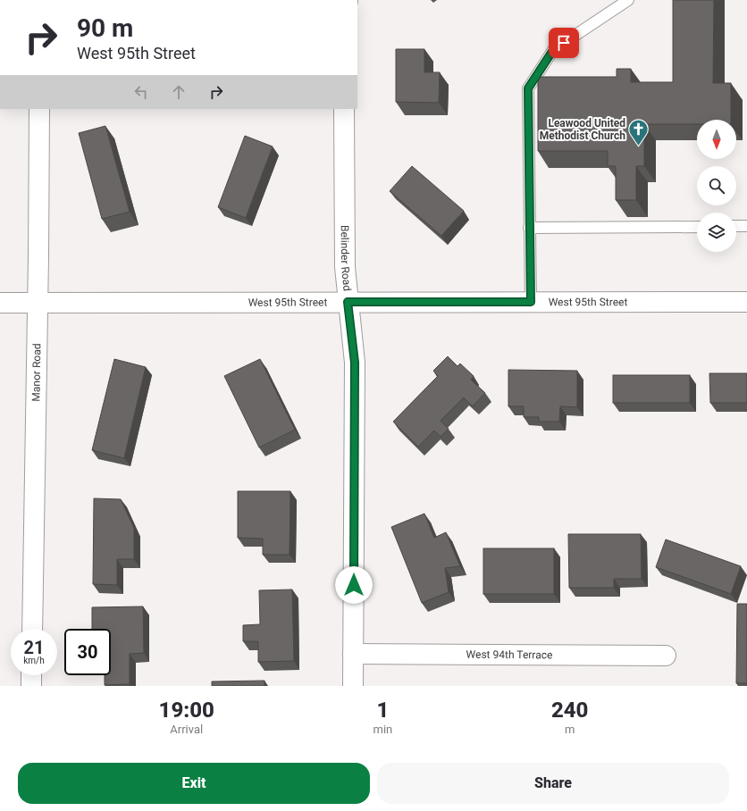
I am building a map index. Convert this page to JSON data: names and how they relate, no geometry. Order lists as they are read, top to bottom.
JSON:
{
  "streets": {
    "street": [
      "Belinder Road",
      "West 95th Street",
      "Manor Road",
      "West 94th Terrace"
    ]
  },
  "crossings": [
    ["Belinder Road", "West 95th Street"],
    ["Belinder Road", "West 94th Terrace"],
    ["West 95th Street", "Manor Road"]
  ],
  "places": {
    "church": ["Leawood United Methodist Church"]
  },
  "north": "bottom",
  "page": {
    "turn": ["90 m", "West 95th Street"],
    "speed": "21 km/h",
    "limit": "30",
    "eta": [
      "19:00",
      "Arrival",
      "1",
      "min",
      "240",
      "m"
    ],
    "buttons": ["Exit", "Share"]
  }
}
